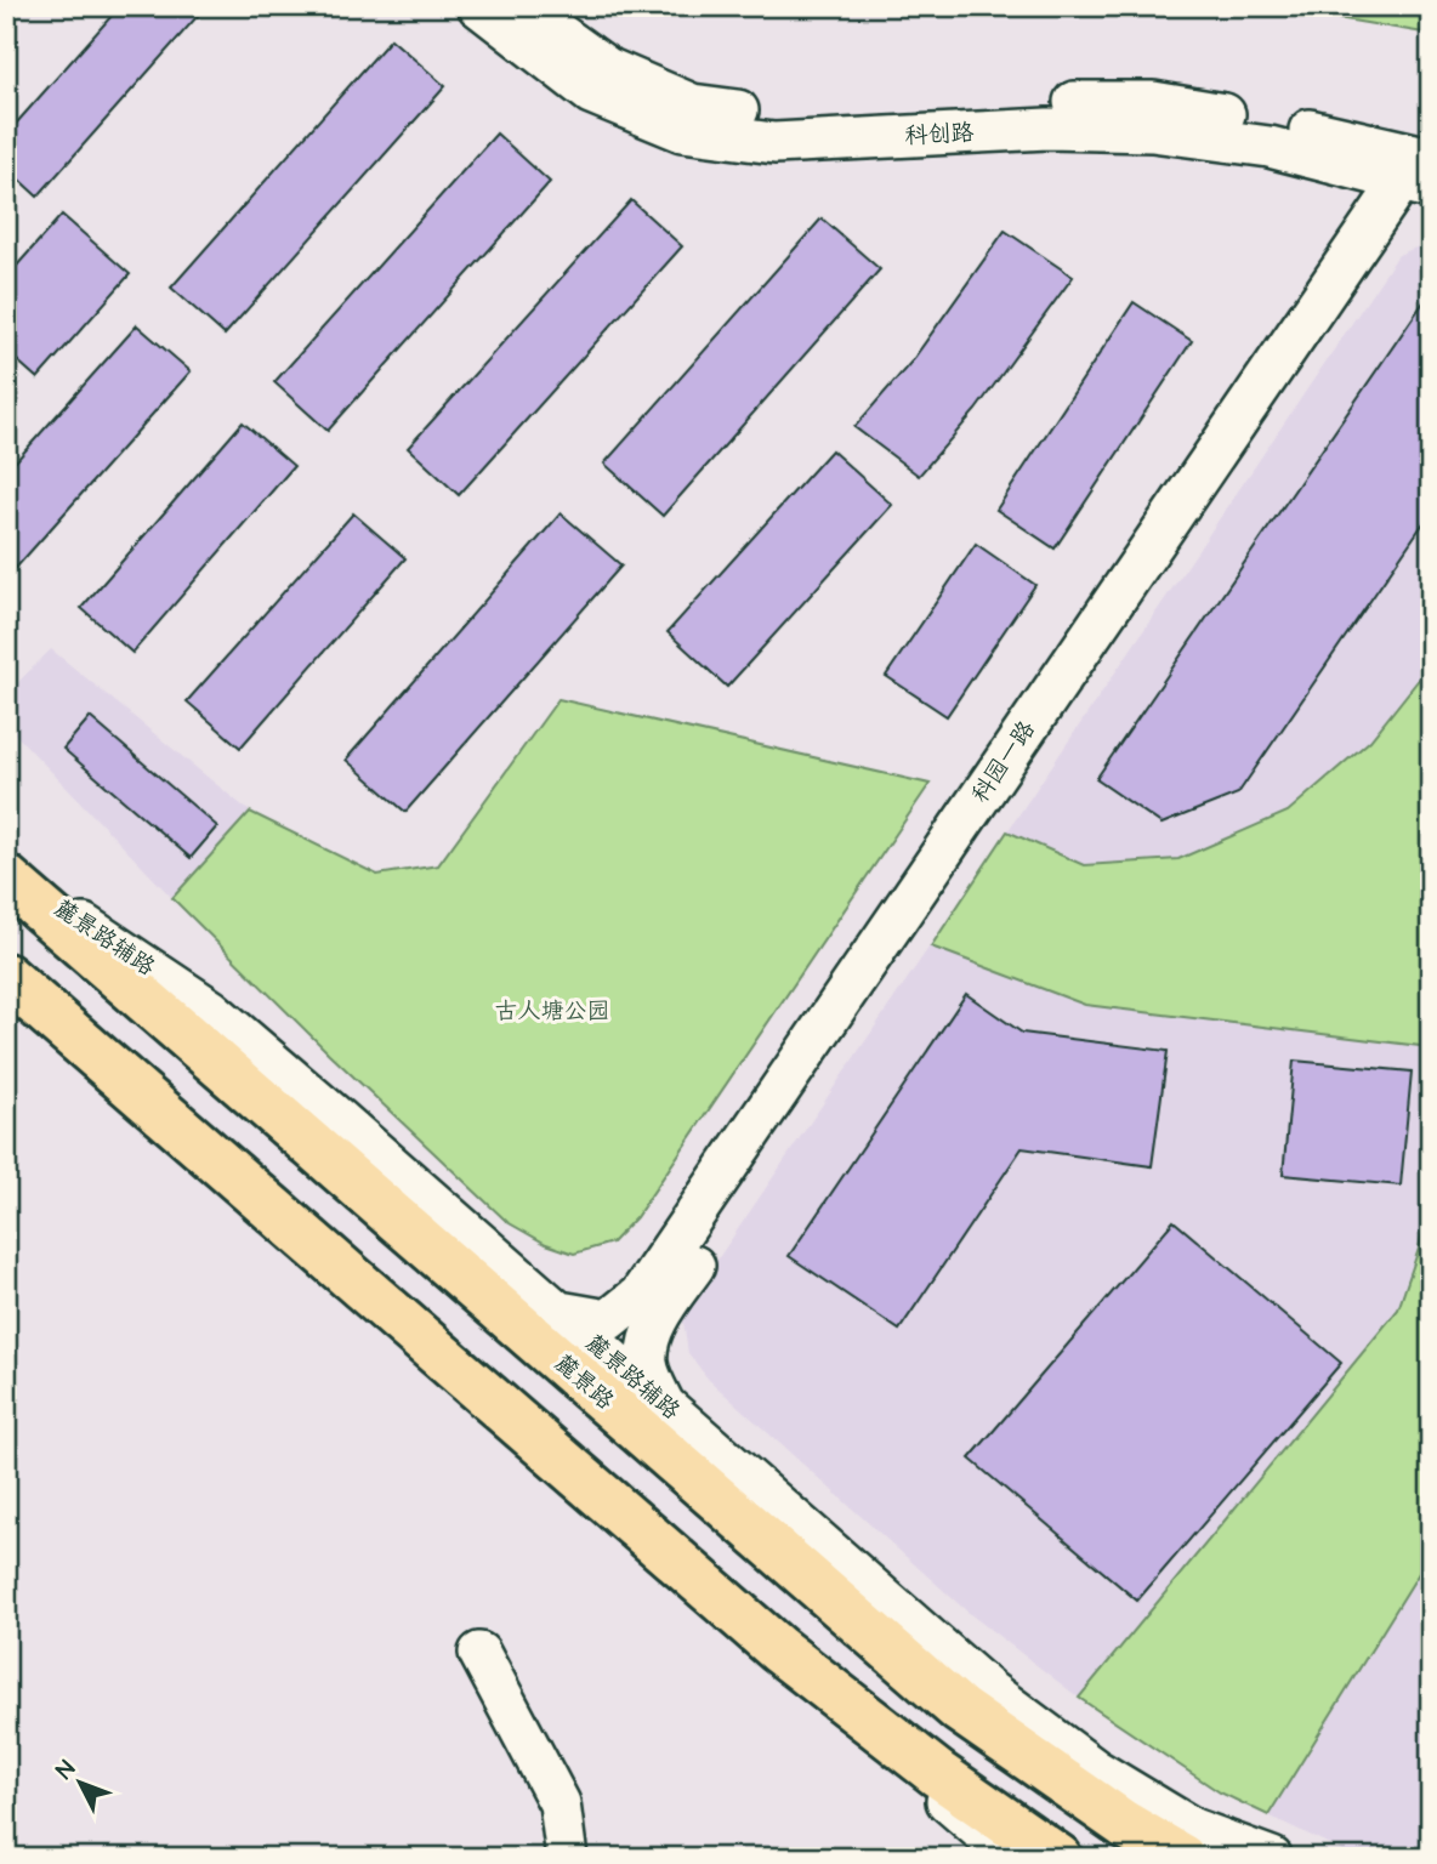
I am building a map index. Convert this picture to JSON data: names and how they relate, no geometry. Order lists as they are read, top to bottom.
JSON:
{
  "streets": {
    "highway": ["麓景路"],
    "street": ["科创路", "科园一路", "麓景路辅路"]
  },
  "crossings": [
    ["科创路", "科园一路"],
    ["科园一路", "麓景路辅路"],
    ["麓景路辅路", "麓景路"]
  ],
  "parks": ["古人塘公园"],
  "north": "top left"
}
